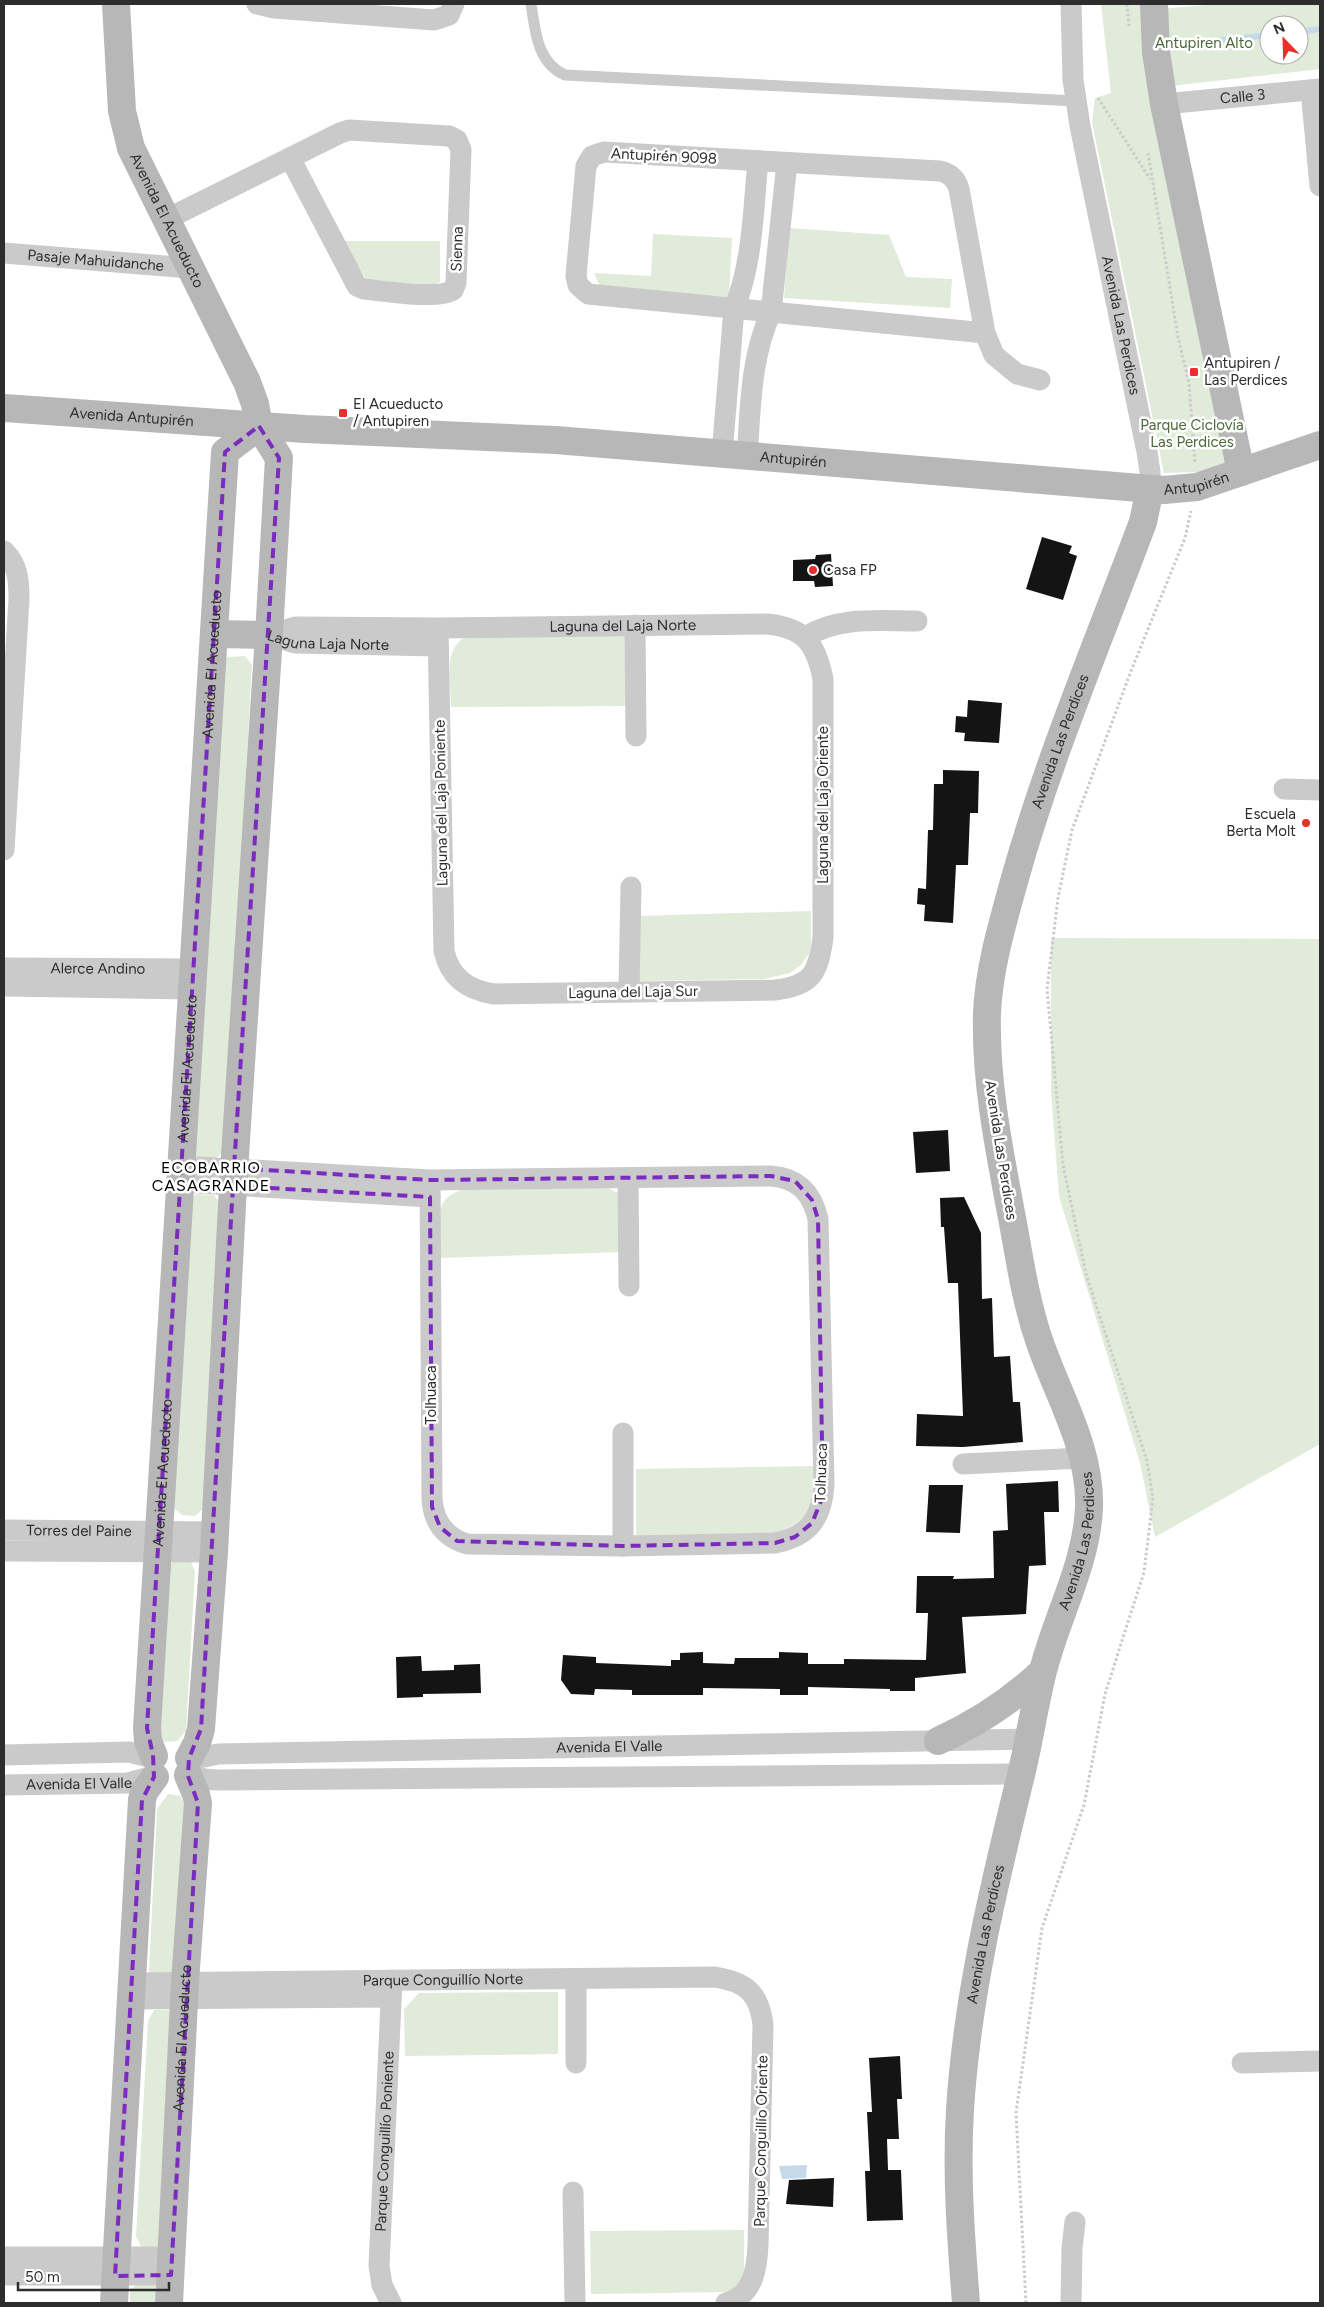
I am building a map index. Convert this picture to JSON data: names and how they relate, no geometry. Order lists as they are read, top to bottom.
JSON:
{
  "streets": {
    "street": [
      "Calle 3",
      "Antupirén 9098",
      "Avenida El Acueducto",
      "Sienna",
      "Pasaje Mahuidanche",
      "Avenida Las Perdices",
      "Avenida Antupirén",
      "Antupirén",
      "Laguna del Laja Norte",
      "Laguna Laja Norte",
      "Laguna del Laja Poniente",
      "Laguna del Laja Oriente",
      "Alerce Andino",
      "Laguna del Laja Sur",
      "Tolhuaca",
      "Torres del Paine",
      "Avenida El Valle",
      "Parque Conguillío Norte",
      "Parque Conguillío Poniente",
      "Parque Conguillío Oriente"
    ]
  },
  "crossings": [
    ["Avenida El Acueducto", "Sienna"],
    ["Avenida El Acueducto", "Pasaje Mahuidanche"],
    ["Avenida El Acueducto", "Avenida Antupirén"],
    ["Avenida El Acueducto", "Antupirén"],
    ["Avenida El Acueducto", "Laguna Laja Norte"],
    ["Avenida El Acueducto", "Alerce Andino"],
    ["Avenida El Acueducto", "Torres del Paine"],
    ["Avenida El Acueducto", "Avenida El Valle"],
    ["Avenida El Acueducto", "Parque Conguillío Norte"],
    ["Avenida Las Perdices", "Antupirén"],
    ["Avenida Las Perdices", "Avenida El Valle"],
    ["Avenida Antupirén", "Antupirén"],
    ["Laguna del Laja Norte", "Laguna Laja Norte"],
    ["Laguna del Laja Norte", "Laguna del Laja Poniente"],
    ["Laguna del Laja Norte", "Laguna del Laja Oriente"],
    ["Laguna Laja Norte", "Laguna del Laja Poniente"],
    ["Laguna del Laja Poniente", "Laguna del Laja Sur"],
    ["Laguna del Laja Oriente", "Laguna del Laja Sur"],
    ["Parque Conguillío Norte", "Parque Conguillío Poniente"],
    ["Parque Conguillío Norte", "Parque Conguillío Oriente"]
  ],
  "districts": ["ECOBARRIO CASAGRANDE"],
  "parks": ["Antupiren Alto", "Parque Ciclovía Las Perdices"],
  "places": {
    "transit": ["Antupiren / Las Perdices", "El Acueducto / Antupiren"],
    "other": ["Casa FP", "Escuela Berta Molt"]
  },
  "scale_bar": "50 m",
  "north": "top left"
}
